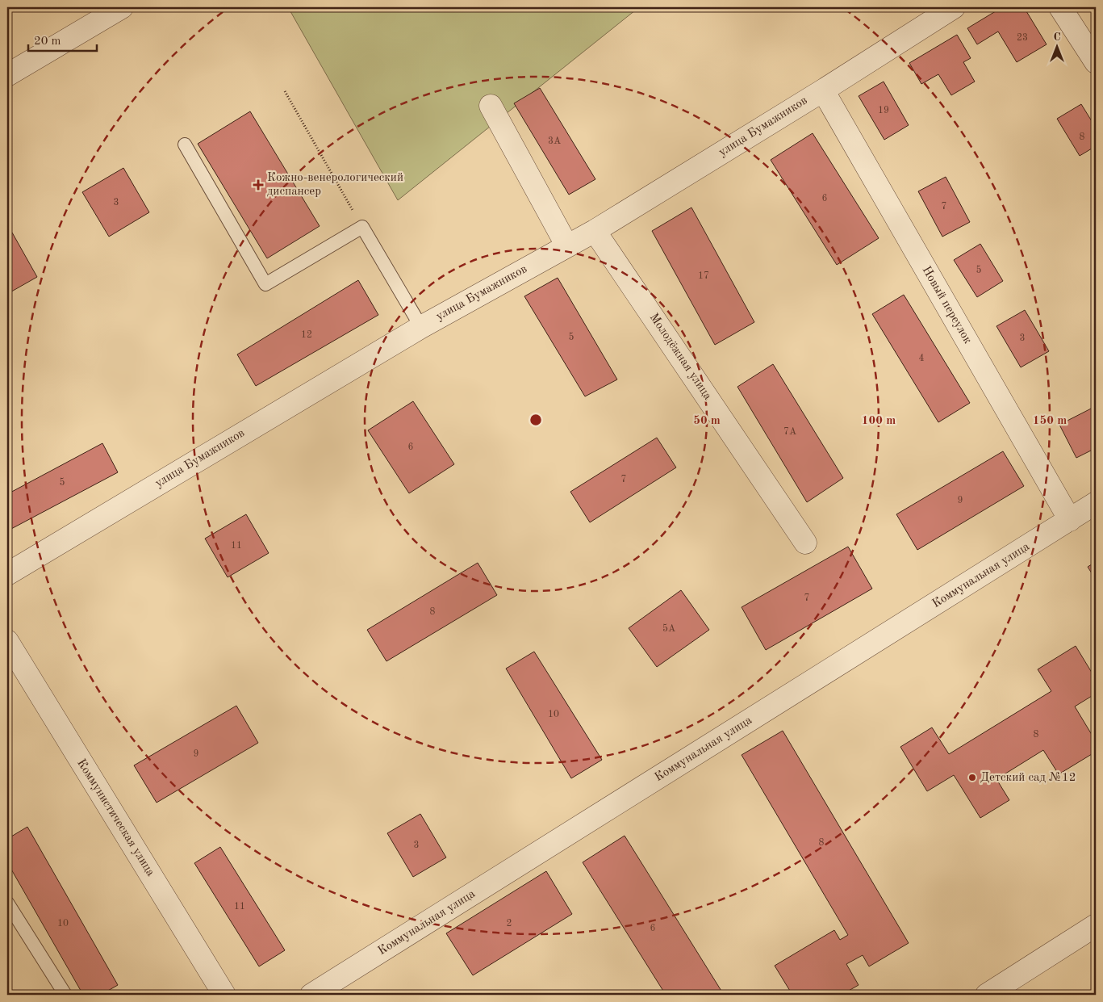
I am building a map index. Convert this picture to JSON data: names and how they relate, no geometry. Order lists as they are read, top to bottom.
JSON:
{
  "streets": {
    "street": [
      "улица Бумажников",
      "Новый переулок",
      "Молодёжная улица",
      "Коммунальная улица",
      "Коммунистическая улица"
    ]
  },
  "crossings": [
    ["улица Бумажников", "Новый переулок"],
    ["улица Бумажников", "Молодёжная улица"],
    ["Новый переулок", "Коммунальная улица"]
  ],
  "places": {
    "health": ["Кожно-венерологический диспансер"],
    "other": ["Детский сад №12"]
  },
  "house_numbers": [
    "23",
    "19",
    "8",
    "3А",
    "6",
    "3",
    "7",
    "5",
    "17",
    "12",
    "5",
    "3",
    "4",
    "7А",
    "6",
    "7",
    "5",
    "9",
    "11",
    "7",
    "8",
    "5А",
    "10",
    "8",
    "9",
    "8",
    "3",
    "11",
    "10",
    "2",
    "6"
  ],
  "scale_bar": "20 m",
  "north": "top",
  "rings": ["50 m", "100 m", "150 m"]
}
